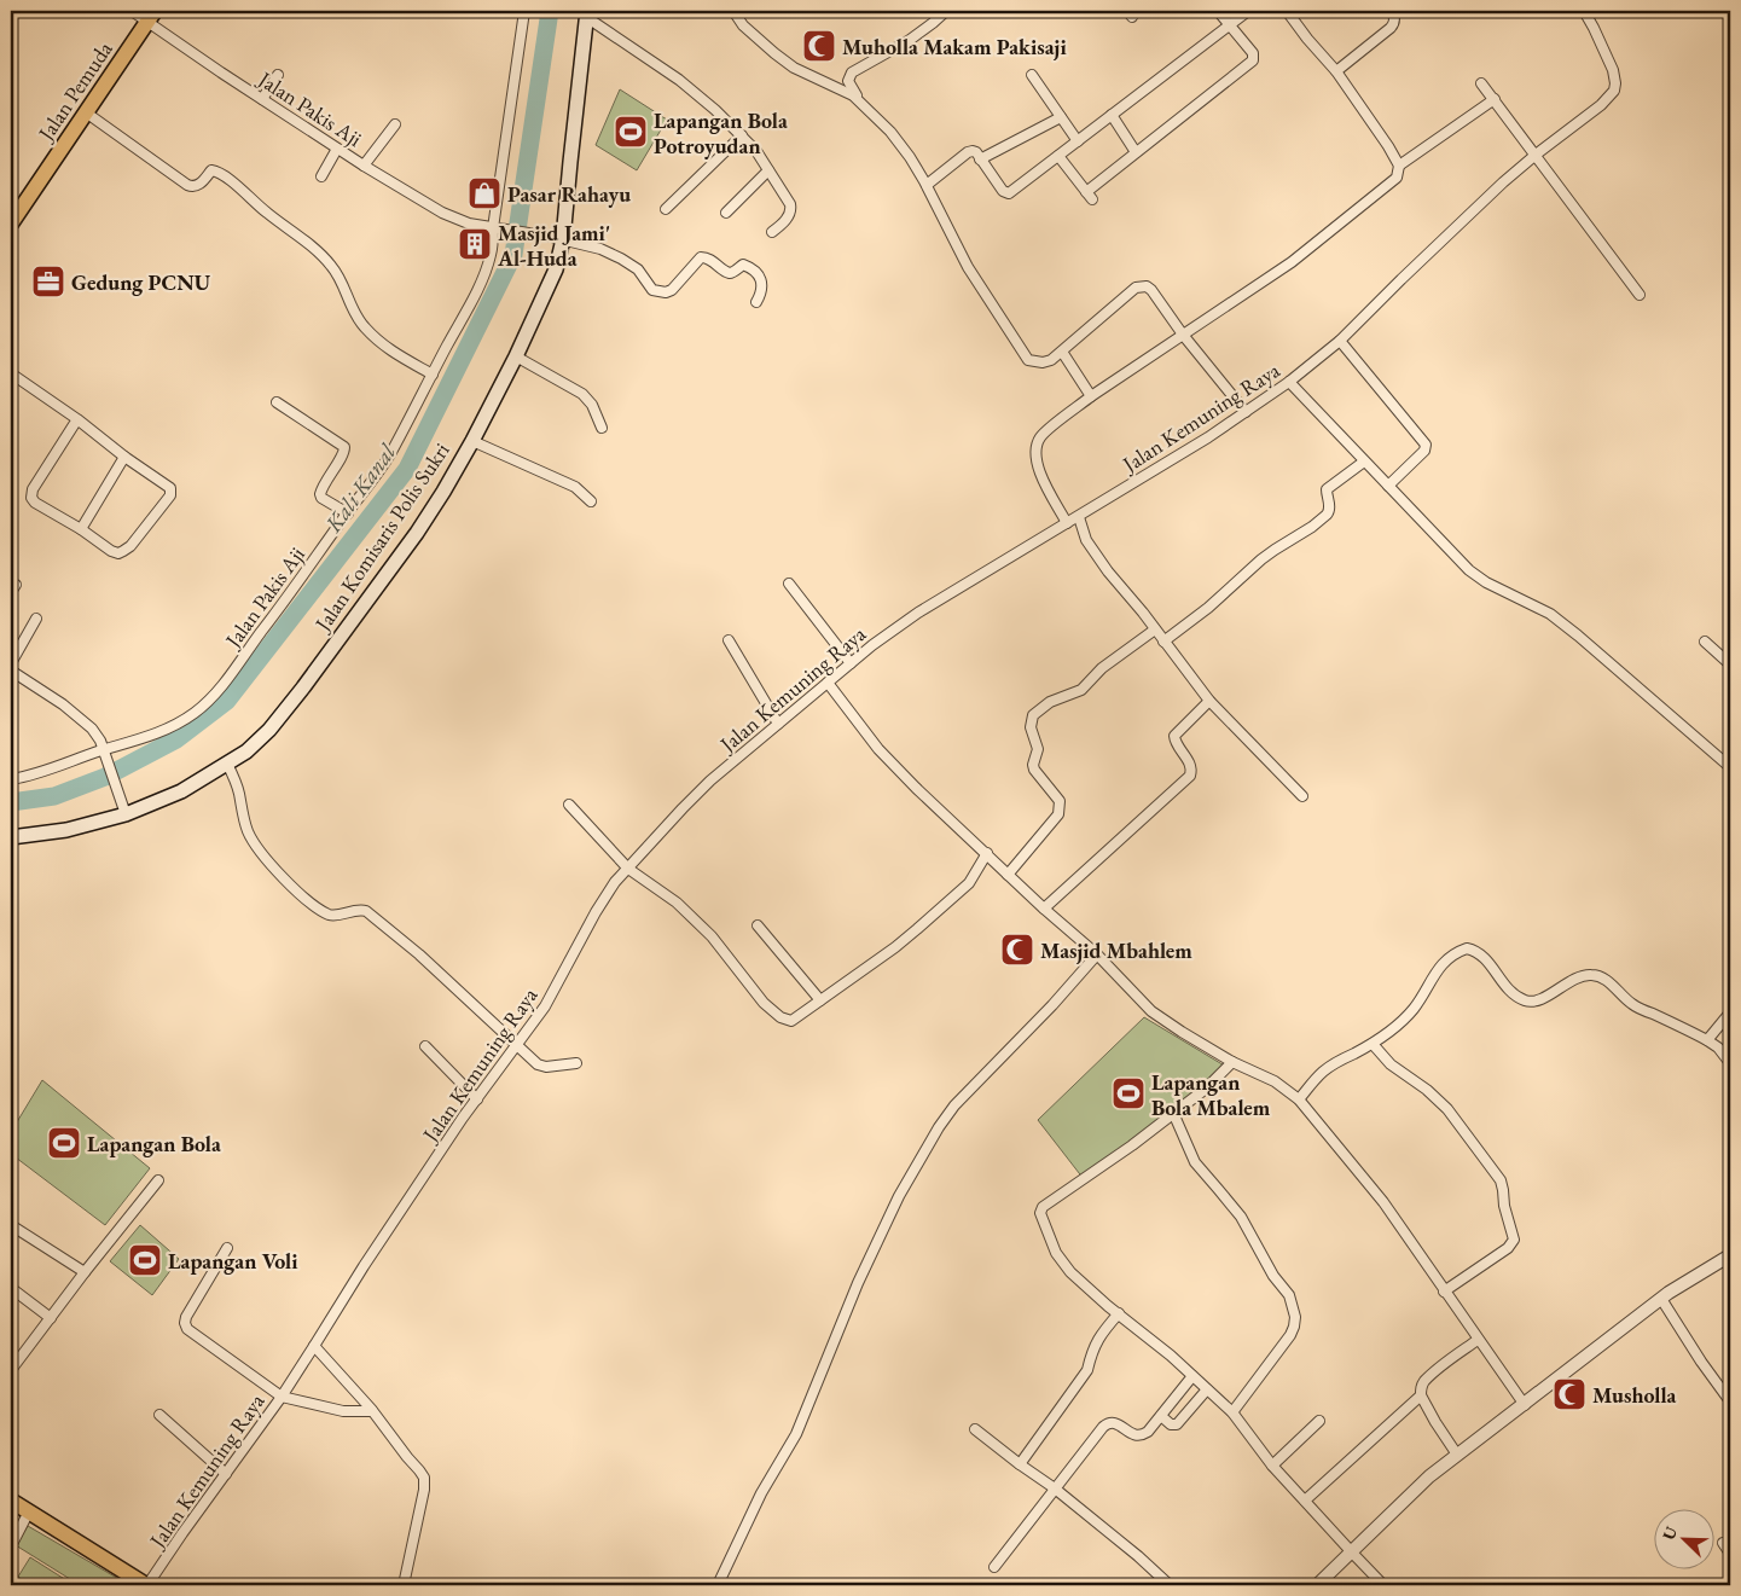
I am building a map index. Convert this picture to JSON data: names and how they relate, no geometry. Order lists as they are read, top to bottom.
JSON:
{
  "streets": {
    "main road": ["Jalan Pemuda", "Jalan Komisaris Polis Sukri"],
    "street": ["Jalan Pakis Aji", "Jalan Kemuning Raya"]
  },
  "crossings": [
    ["Jalan Pemuda", "Jalan Pakis Aji"]
  ],
  "water": ["Kali Kanal"],
  "places": {
    "mosque": ["Muholla Makam Pakisaji", "Masjid Mbahlem", "Musholla"],
    "sports": [
      "Lapangan Bola Potroyudan",
      "Lapangan Bola Mbalem",
      "Lapangan Bola",
      "Lapangan Voli"
    ],
    "shop": ["Pasar Rahayu"],
    "building": ["Masjid Jami' Al-Huda"],
    "office": ["Gedung PCNU"]
  },
  "north": "top left"
}
